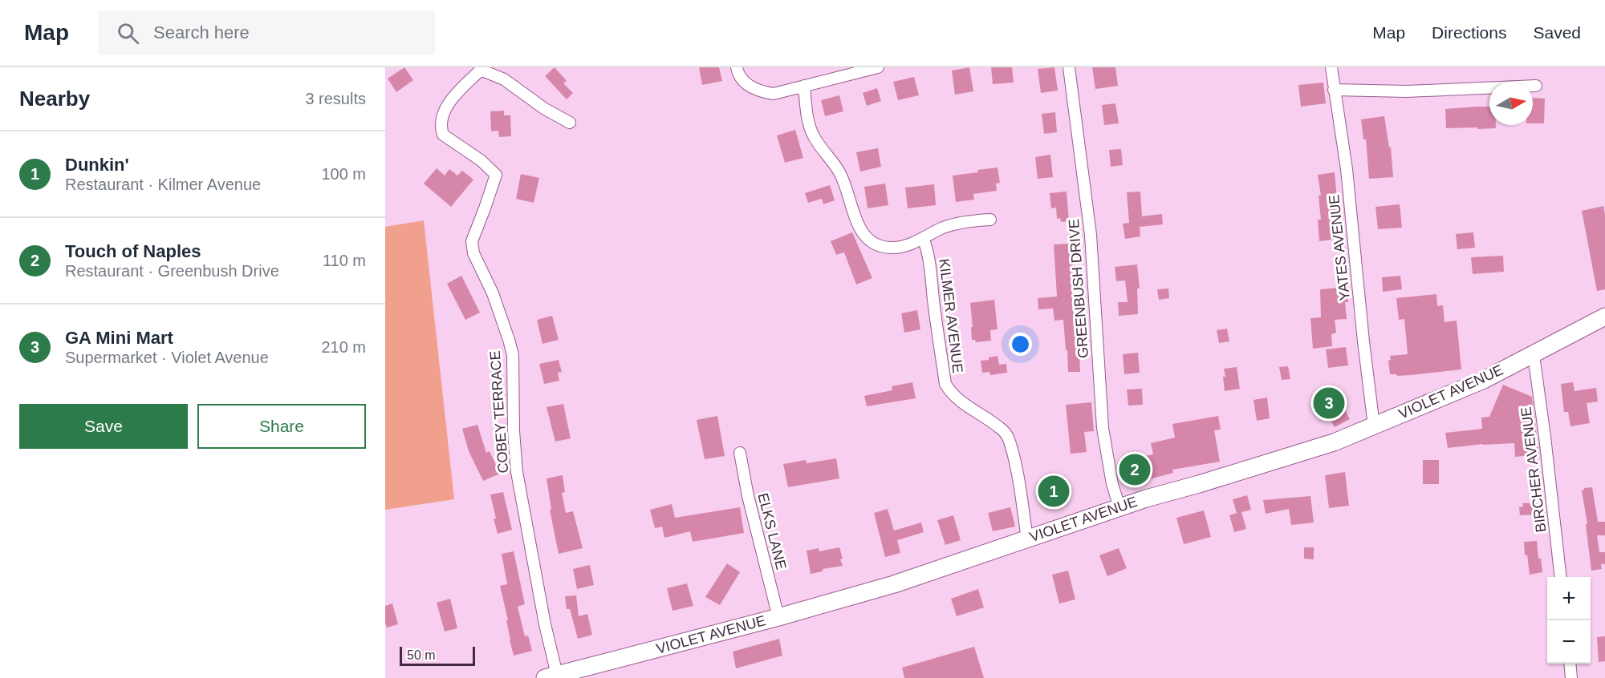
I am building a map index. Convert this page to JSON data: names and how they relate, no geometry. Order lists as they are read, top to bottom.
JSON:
{
  "streets": {
    "main road": ["VIOLET AVENUE"],
    "street": [
      "YATES AVENUE",
      "GREENBUSH DRIVE",
      "KILMER AVENUE",
      "COBEY TERRACE",
      "BIRCHER AVENUE",
      "ELKS LANE"
    ]
  },
  "crossings": [
    ["YATES AVENUE", "VIOLET AVENUE"],
    ["GREENBUSH DRIVE", "VIOLET AVENUE"],
    ["KILMER AVENUE", "VIOLET AVENUE"],
    ["VIOLET AVENUE", "COBEY TERRACE"],
    ["VIOLET AVENUE", "BIRCHER AVENUE"],
    ["VIOLET AVENUE", "ELKS LANE"]
  ],
  "scale_bar": "50 m",
  "north": "right",
  "page": {
    "header": "Map",
    "search": "Search here",
    "nav": ["Map", "Directions", "Saved"],
    "heading": ["Nearby", "3 results"],
    "list": [
      {
        "mark": "1",
        "name": "Dunkin'",
        "note": "Restaurant · Kilmer Avenue",
        "value": "100 m"
      },
      {
        "mark": "2",
        "name": "Touch of Naples",
        "note": "Restaurant · Greenbush Drive",
        "value": "110 m"
      },
      {
        "mark": "3",
        "name": "GA Mini Mart",
        "note": "Supermarket · Violet Avenue",
        "value": "210 m"
      }
    ],
    "pins": ["3", "2", "1"],
    "buttons": ["Save", "Share"],
    "map_buttons": ["+", "−"],
    "scale": "50 m"
  }
}
